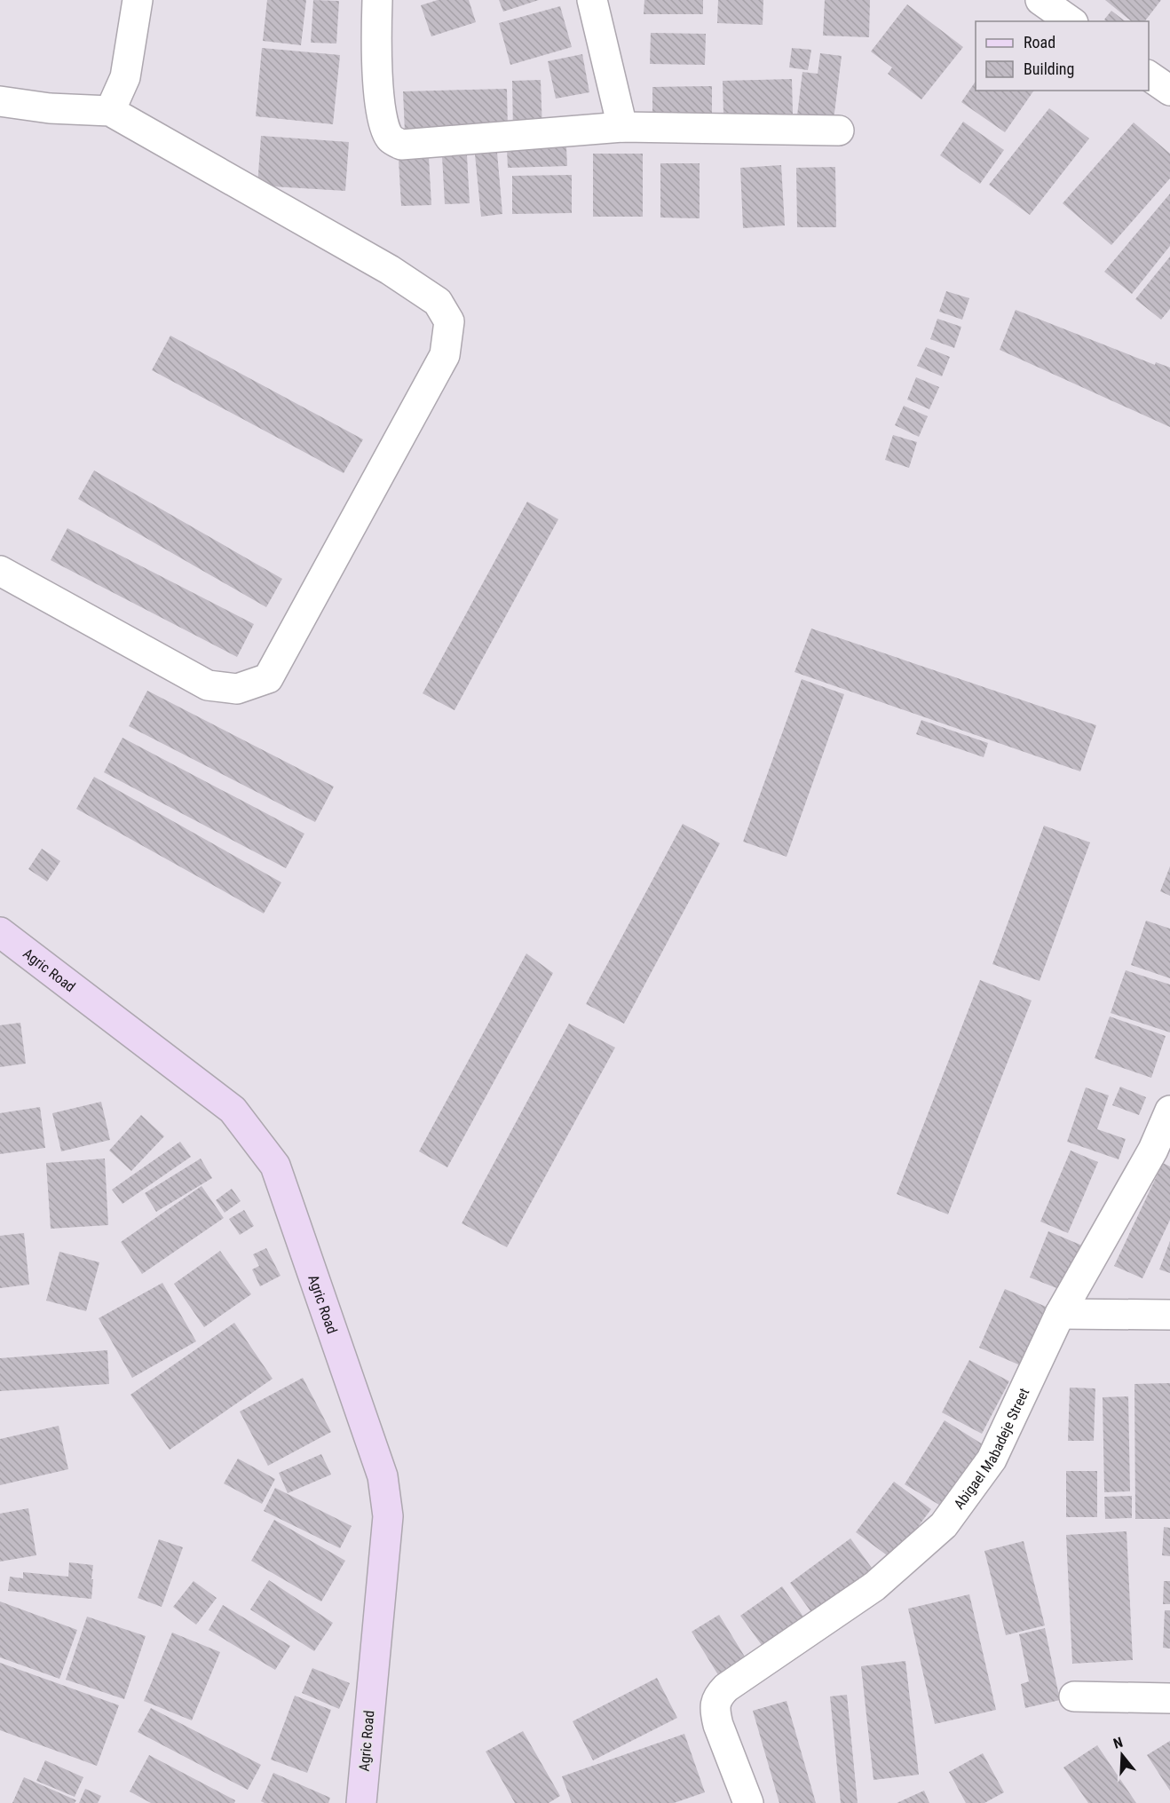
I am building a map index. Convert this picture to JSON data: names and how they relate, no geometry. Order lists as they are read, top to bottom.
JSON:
{
  "streets": {
    "street": ["Agric Road", "Abigael Mabadeje Street"]
  },
  "legend": ["Road", "Building"],
  "north": "top"
}
